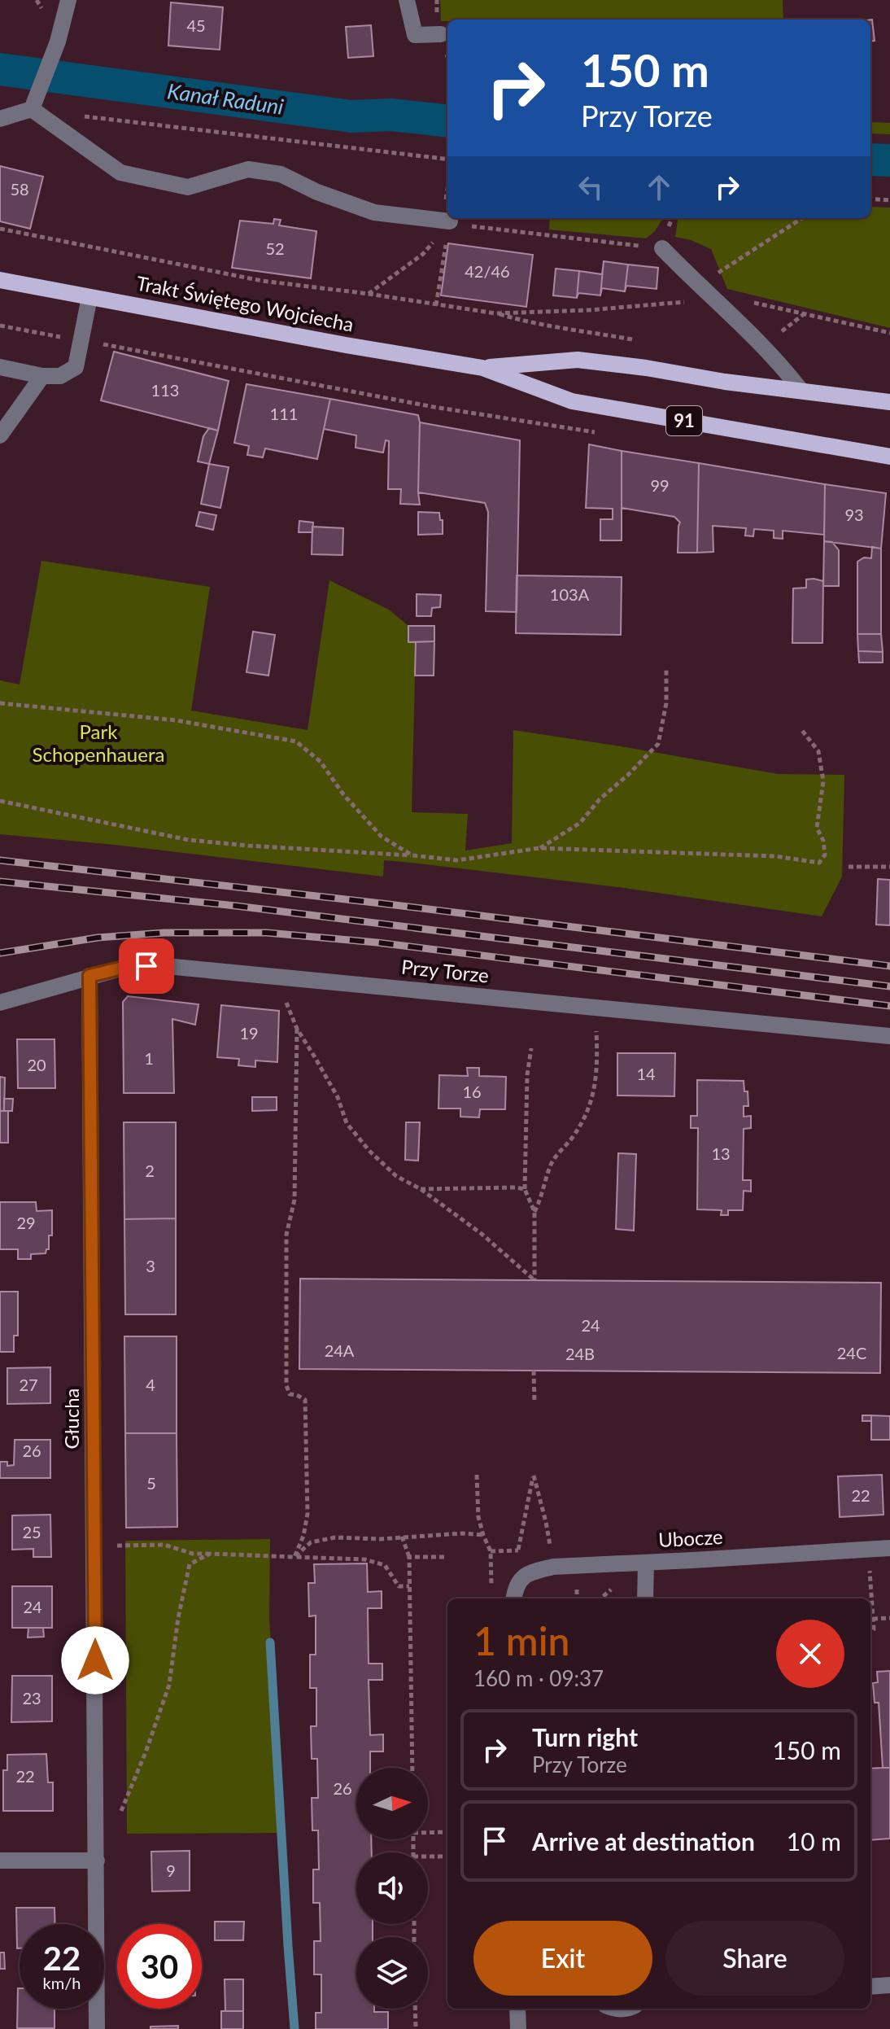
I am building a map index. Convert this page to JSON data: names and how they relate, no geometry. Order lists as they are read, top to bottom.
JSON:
{
  "streets": {
    "main road": ["Trakt Świętego Wojciecha", "91"],
    "street": ["Przy Torze", "Głucha", "Ubocze"]
  },
  "crossings": [
    ["Przy Torze", "Głucha"]
  ],
  "water": ["Kanał Raduni"],
  "parks": ["Park Schopenhauera"],
  "house_numbers": [
    "45",
    "58",
    "52",
    "42/46",
    "113",
    "111",
    "99",
    "93",
    "103A",
    "19",
    "1",
    "20",
    "14",
    "16",
    "13",
    "2",
    "29",
    "3",
    "24",
    "24A",
    "24C",
    "24B",
    "27",
    "4",
    "26",
    "5",
    "22",
    "25",
    "24",
    "23",
    "22",
    "26",
    "9"
  ],
  "north": "right",
  "page": {
    "turn": ["150 m", "Przy Torze"],
    "heading": ["1 min", "160 m · 09:37"],
    "list": [
      {
        "name": "Turn right",
        "note": "Przy Torze",
        "value": "150 m"
      },
      {
        "name": "Arrive at destination",
        "value": "10 m"
      }
    ],
    "buttons": ["Exit", "Share"],
    "speed": "22 km/h",
    "limit": "30"
  }
}
